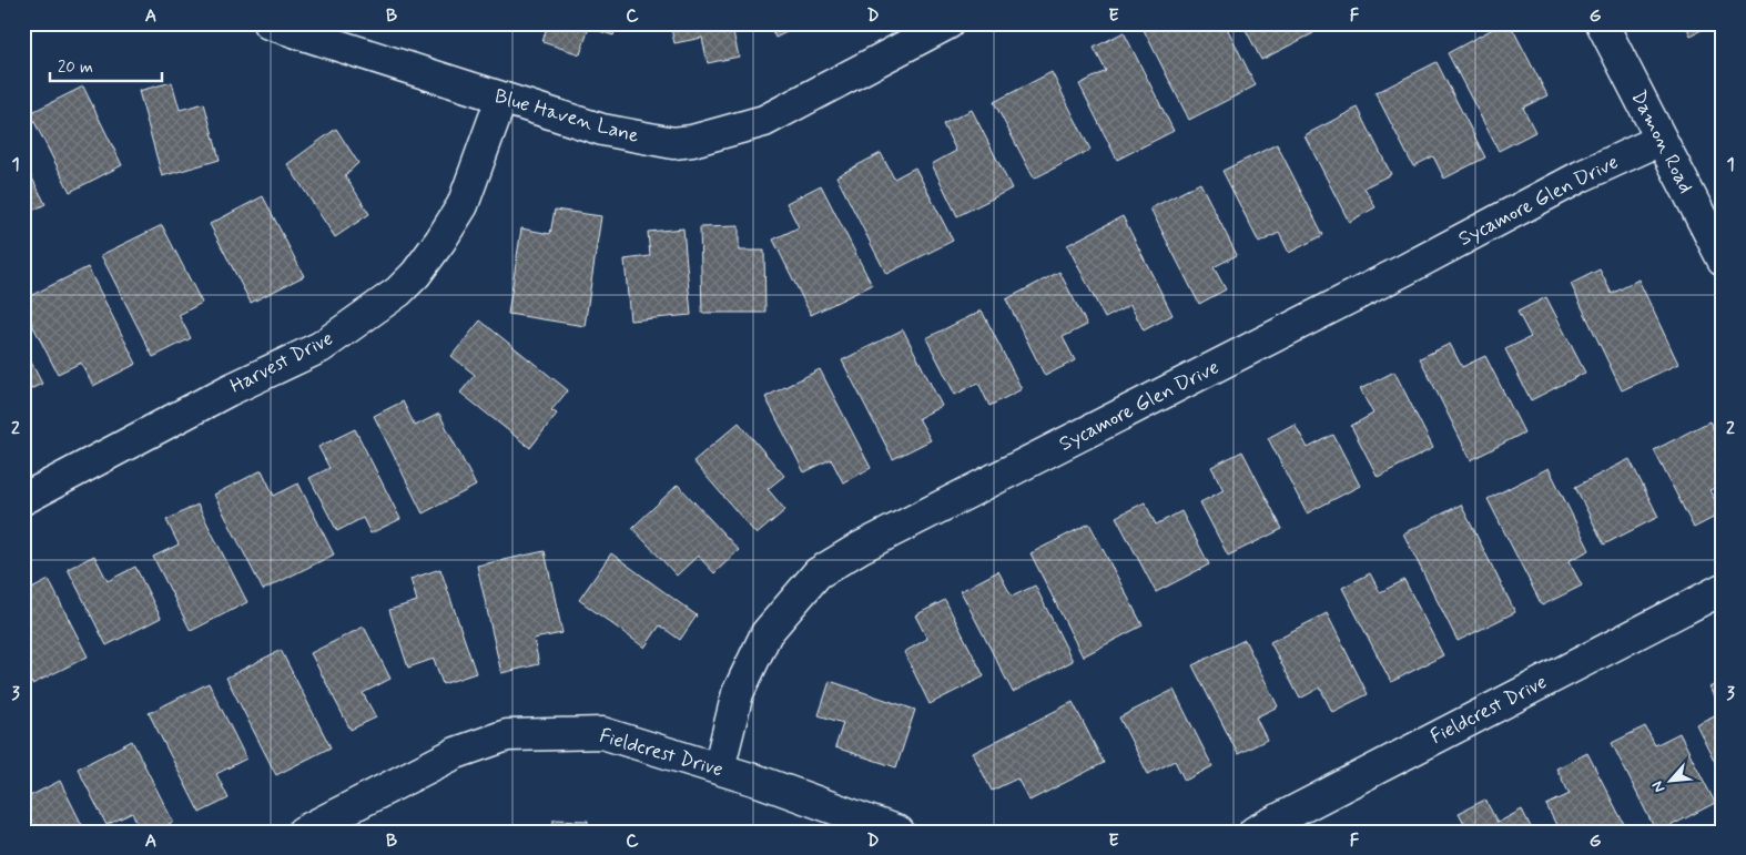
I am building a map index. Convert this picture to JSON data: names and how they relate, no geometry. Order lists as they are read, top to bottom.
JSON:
{
  "streets": {
    "street": [
      "Blue Haven Lane",
      "Damon Road",
      "Sycamore Glen Drive",
      "Harvest Drive",
      "Fieldcrest Drive"
    ]
  },
  "crossings": [
    ["Blue Haven Lane", "Harvest Drive"],
    ["Damon Road", "Sycamore Glen Drive"],
    ["Sycamore Glen Drive", "Fieldcrest Drive"]
  ],
  "scale_bar": "20 m",
  "north": "bottom left",
  "grid": {
    "columns": [
      "A",
      "B",
      "C",
      "D",
      "E",
      "F",
      "G"
    ],
    "rows": ["1", "2", "3"]
  }
}
